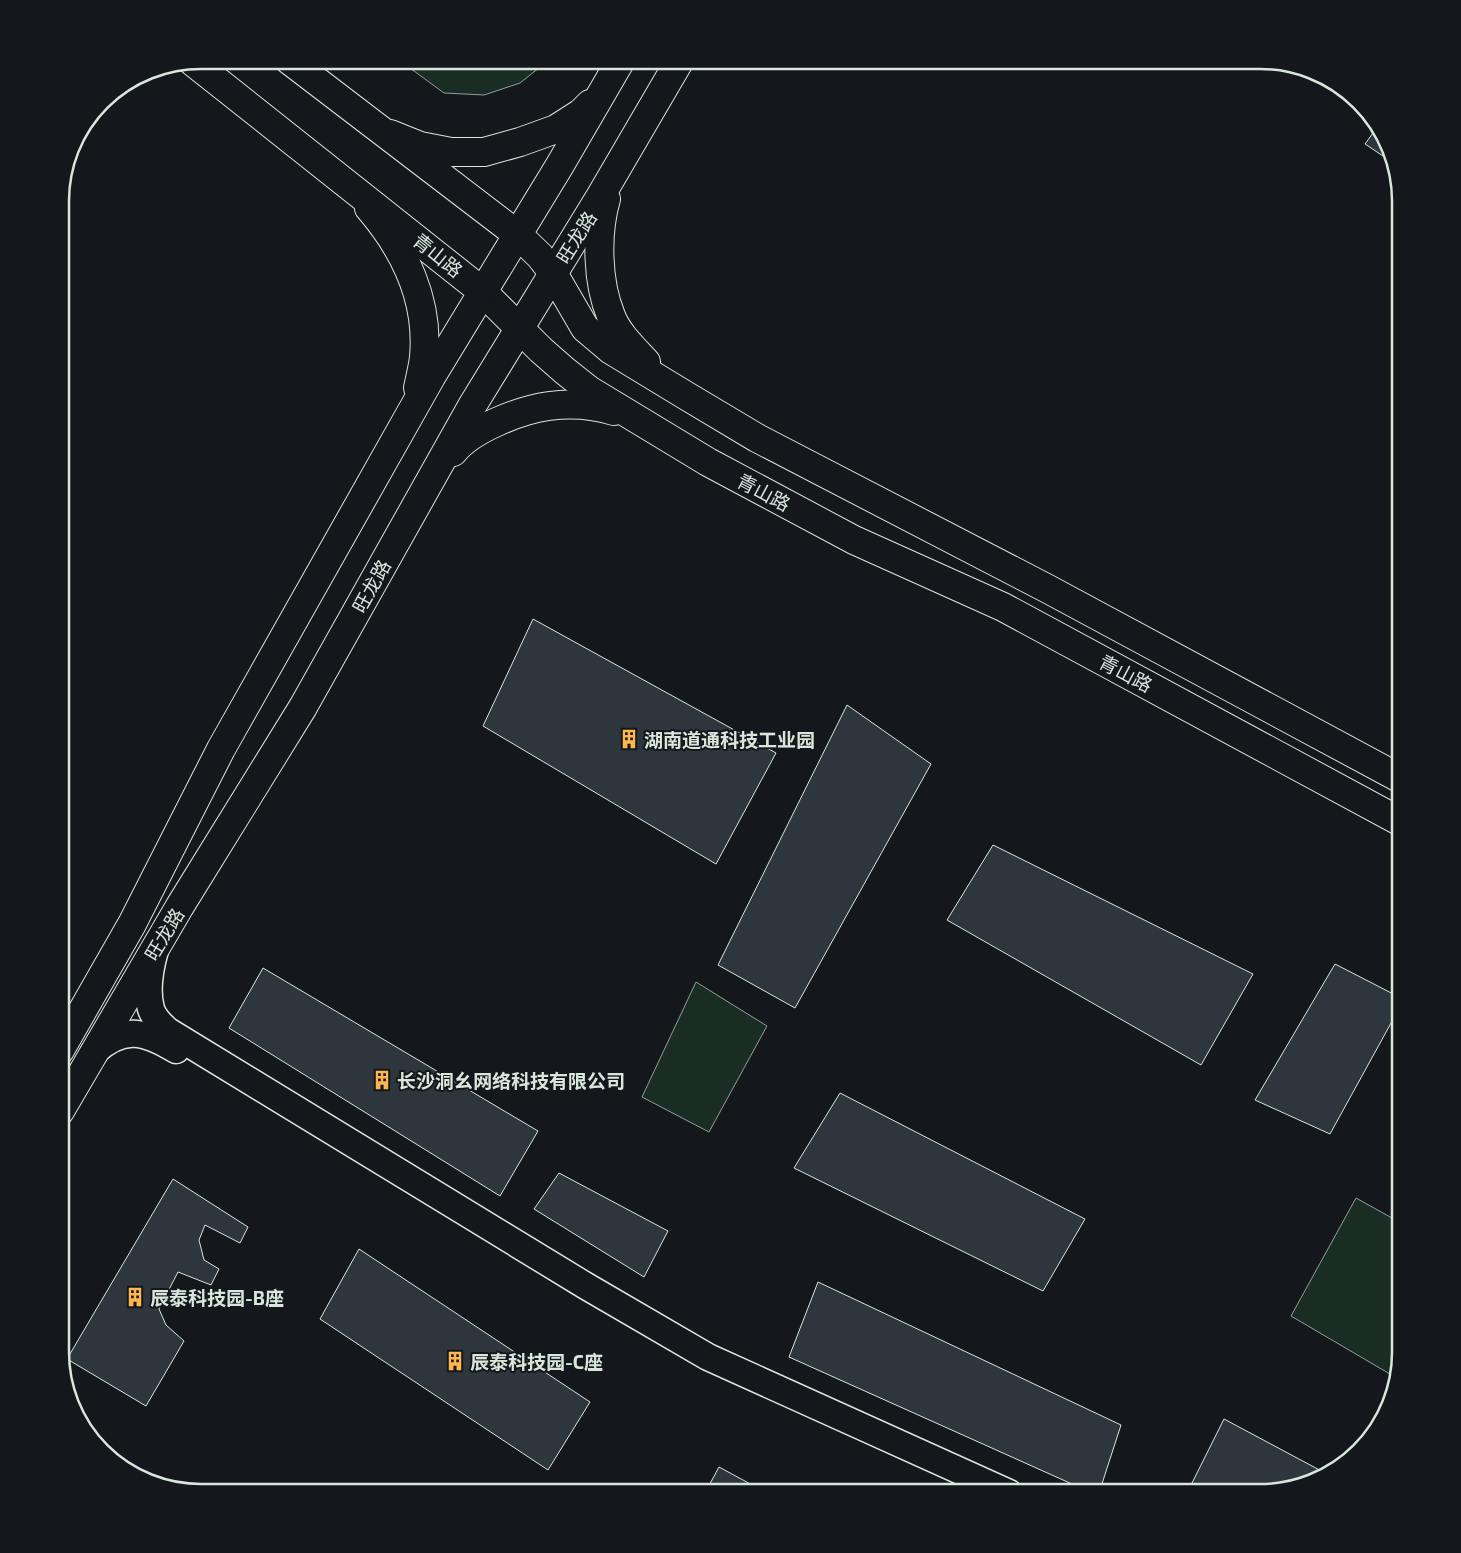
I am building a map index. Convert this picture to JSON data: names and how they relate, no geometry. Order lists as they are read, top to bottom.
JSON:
{
  "streets": {
    "main road": ["旺龙路", "青山路"]
  },
  "crossings": [
    ["旺龙路", "青山路"]
  ],
  "places": {
    "building": [
      "湖南道通科技工业园",
      "长沙洞幺网络科技有限公司",
      "辰泰科技园-B座",
      "辰泰科技园-C座"
    ]
  }
}
